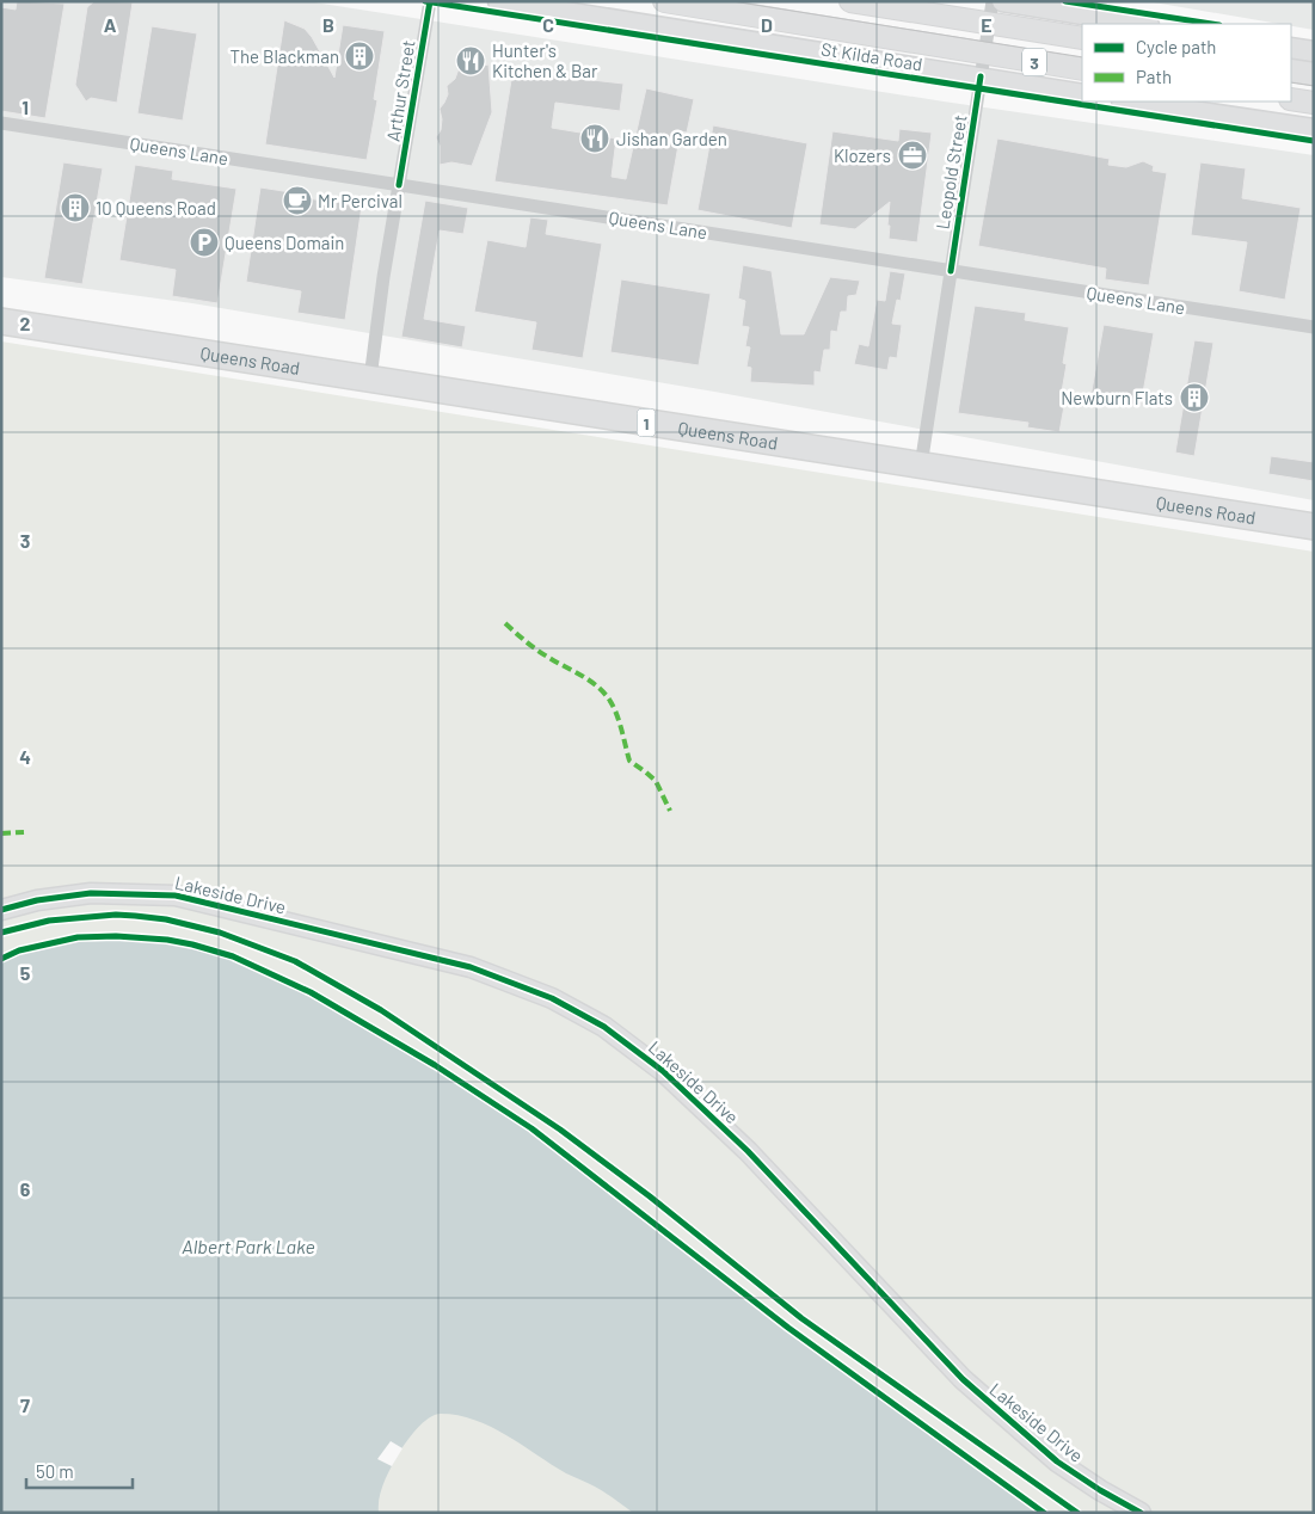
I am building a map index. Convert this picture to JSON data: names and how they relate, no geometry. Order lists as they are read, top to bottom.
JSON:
{
  "streets": {
    "highway": ["Queens Road", "1"],
    "main road": ["St Kilda Road", "3"],
    "street": [
      "Arthur Street",
      "Queens Lane",
      "Leopold Street",
      "Lakeside Drive"
    ]
  },
  "crossings": [
    ["St Kilda Road", "Leopold Street"],
    ["Arthur Street", "Queens Lane"],
    ["Arthur Street", "Queens Road"],
    ["Queens Lane", "Leopold Street"],
    ["Leopold Street", "Queens Road"]
  ],
  "water": ["Albert Park Lake"],
  "places": {
    "building": ["The Blackman", "10 Queens Road", "Newburn Flats"],
    "restaurant": ["Hunter's Kitchen & Bar", "Jishan Garden"],
    "office": ["Klozers"],
    "cafe": ["Mr Percival"],
    "parking": ["Queens Domain"]
  },
  "legend": ["Cycle path", "Path"],
  "scale_bar": "50 m",
  "grid": {
    "columns": [
      "A",
      "B",
      "C",
      "D",
      "E"
    ],
    "rows": [
      "1",
      "2",
      "3",
      "4",
      "5",
      "6",
      "7"
    ]
  }
}
